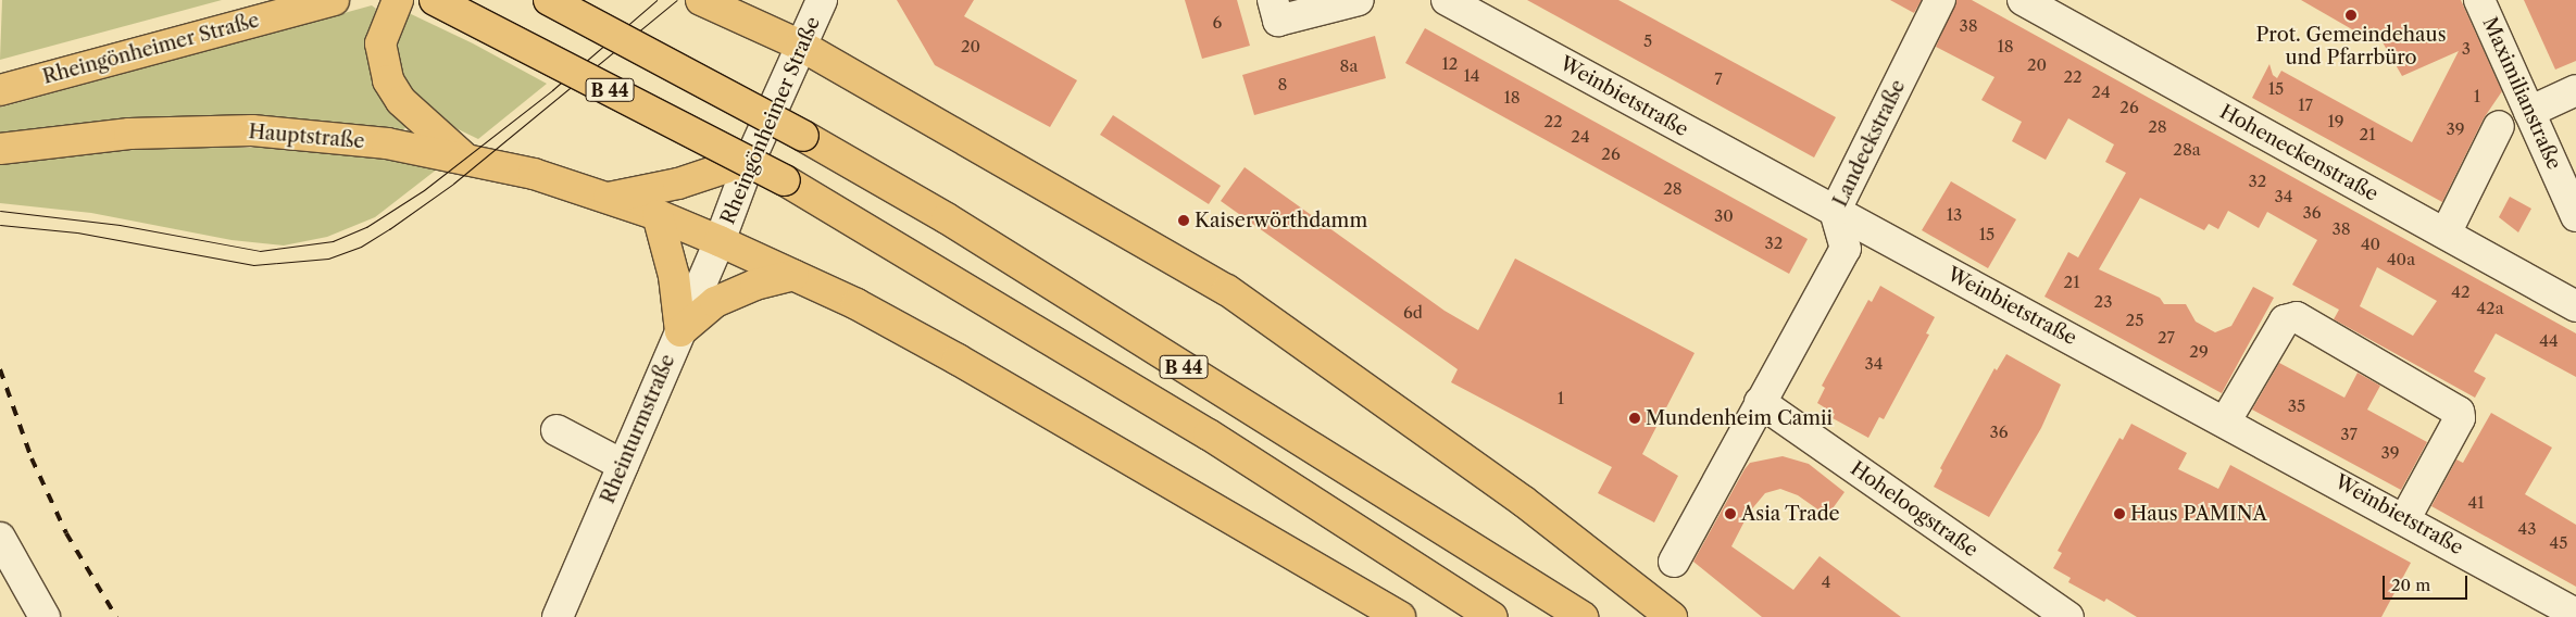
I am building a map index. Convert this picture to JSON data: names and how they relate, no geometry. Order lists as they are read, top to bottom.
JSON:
{
  "streets": {
    "main road": ["Rheingönheimer Straße", "B 44", "Hauptstraße"],
    "street": [
      "Maximilianstraße",
      "Weinbietstraße",
      "Landeckstraße",
      "Hoheneckenstraße",
      "Rheinturmstraße",
      "Hoheloogstraße"
    ]
  },
  "crossings": [
    ["Rheingönheimer Straße", "Rheinturmstraße"],
    ["Weinbietstraße", "Landeckstraße"],
    ["Landeckstraße", "Hoheloogstraße"]
  ],
  "places": [
    "Prot. Gemeindehaus und Pfarrbüro",
    "Kaiserwörthdamm",
    "Mundenheim Camii",
    "Asia Trade",
    "Haus PAMINA"
  ],
  "house_numbers": [
    "6",
    "38",
    "5",
    "20",
    "18",
    "3",
    "12",
    "20",
    "8a",
    "14",
    "22",
    "7",
    "8",
    "15",
    "24",
    "1",
    "18",
    "17",
    "26",
    "22",
    "19",
    "28",
    "39",
    "21",
    "24",
    "28a",
    "26",
    "32",
    "28",
    "34",
    "36",
    "13",
    "30",
    "38",
    "15",
    "32",
    "40",
    "40a",
    "21",
    "42",
    "23",
    "42a",
    "6d",
    "25",
    "27",
    "44",
    "29",
    "34",
    "1",
    "35",
    "36",
    "37",
    "39",
    "41",
    "43",
    "45",
    "4"
  ],
  "scale_bar": "20 m"
}
